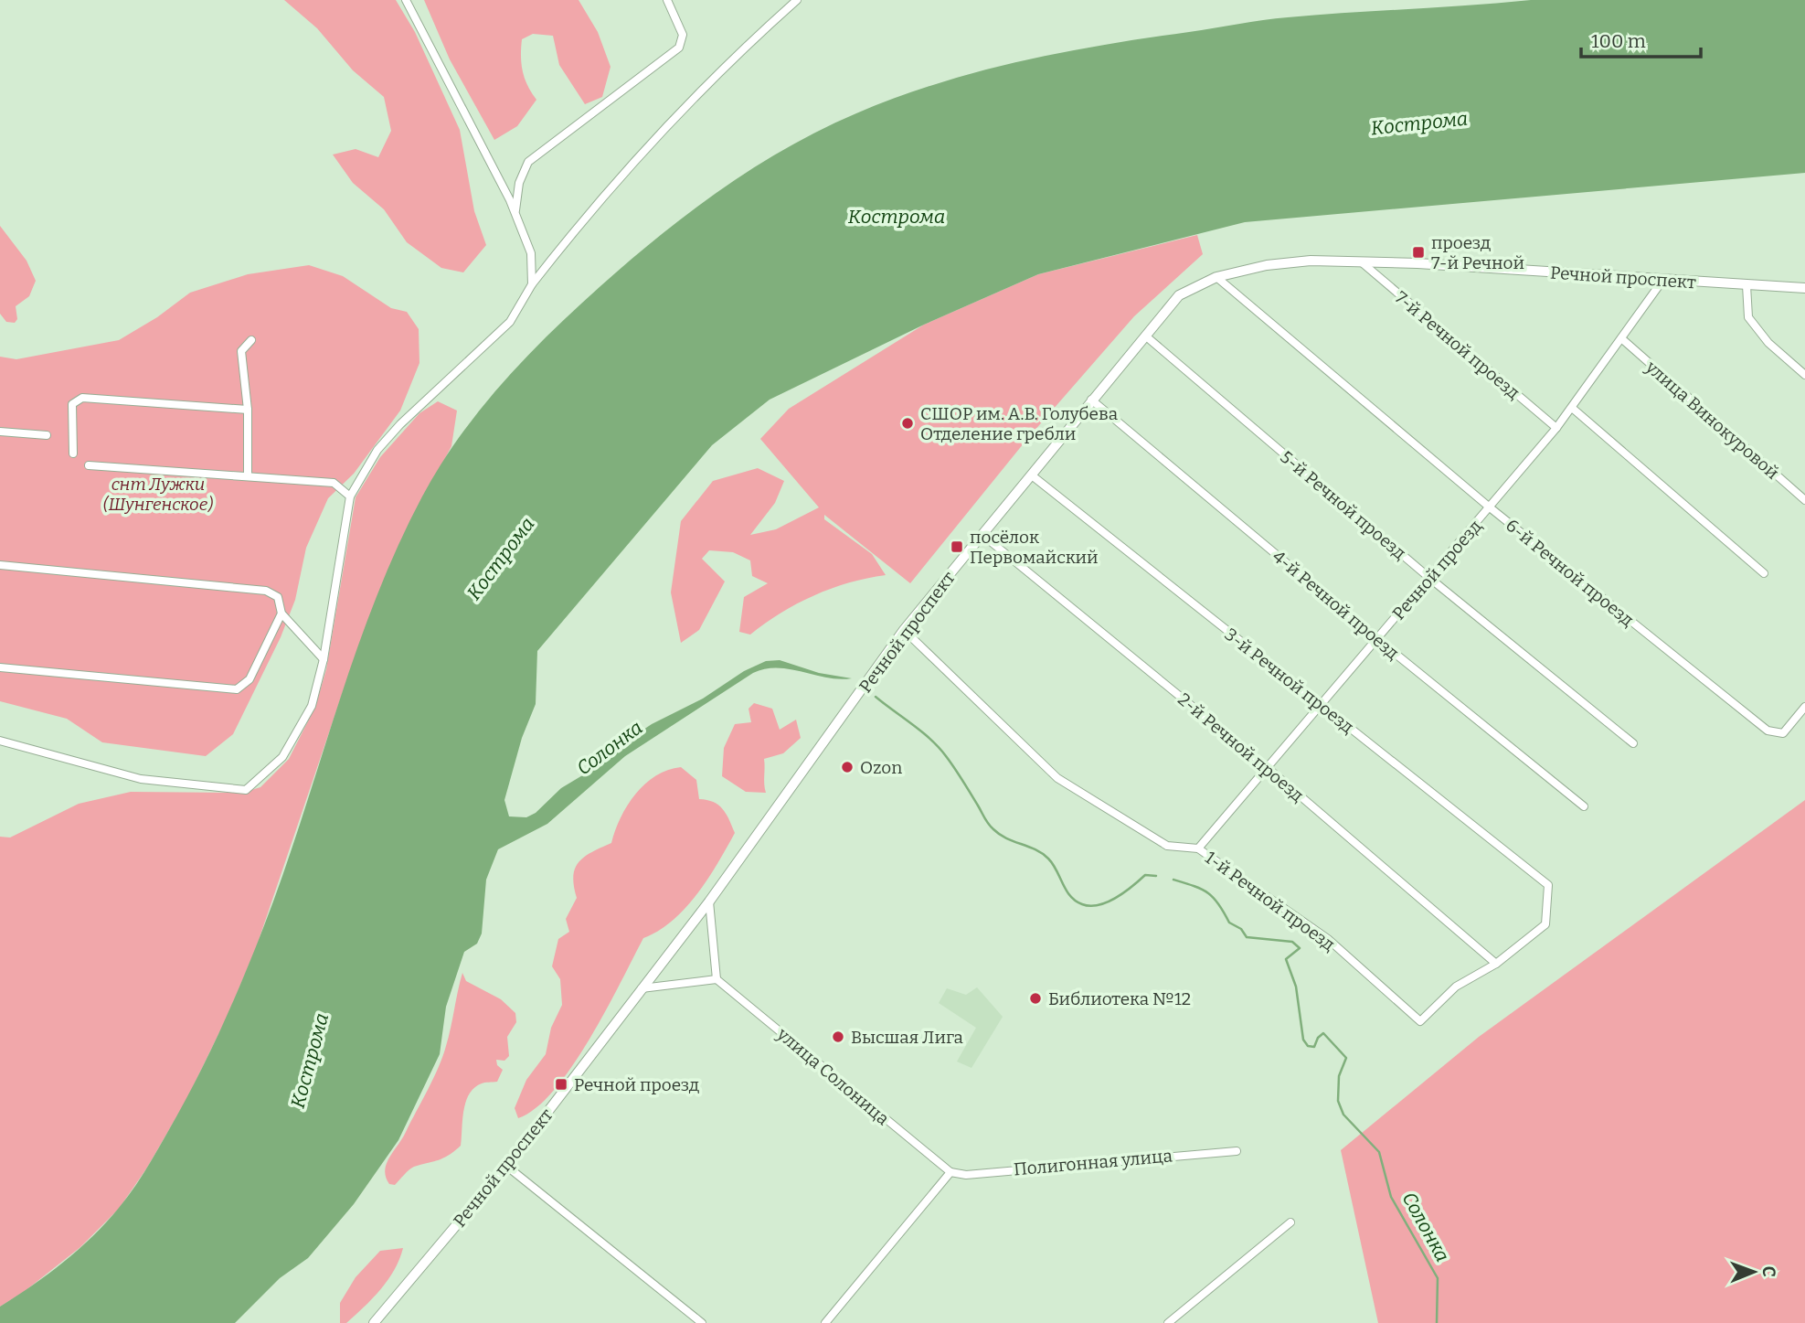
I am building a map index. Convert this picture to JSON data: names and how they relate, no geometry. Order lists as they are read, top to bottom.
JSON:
{
  "streets": {
    "street": [
      "Речной проспект",
      "7-й Речной проезд",
      "улица Винокуровой",
      "5-й Речной проезд",
      "Речной проезд",
      "6-й Речной проезд",
      "4-й Речной проезд",
      "3-й Речной проезд",
      "2-й Речной проезд",
      "1-й Речной проезд",
      "улица Солоница",
      "Полигонная улица"
    ]
  },
  "crossings": [
    ["Речной проспект", "7-й Речной проезд"],
    ["Речной проспект", "5-й Речной проезд"],
    ["Речной проспект", "Речной проезд"],
    ["Речной проспект", "6-й Речной проезд"],
    ["Речной проспект", "4-й Речной проезд"],
    ["Речной проспект", "3-й Речной проезд"],
    ["Речной проспект", "2-й Речной проезд"],
    ["Речной проспект", "1-й Речной проезд"],
    ["7-й Речной проезд", "Речной проезд"],
    ["улица Винокуровой", "Речной проезд"],
    ["5-й Речной проезд", "Речной проезд"],
    ["Речной проезд", "6-й Речной проезд"],
    ["Речной проезд", "4-й Речной проезд"],
    ["Речной проезд", "3-й Речной проезд"],
    ["Речной проезд", "2-й Речной проезд"],
    ["Речной проезд", "1-й Речной проезд"],
    ["3-й Речной проезд", "2-й Речной проезд"],
    ["3-й Речной проезд", "1-й Речной проезд"],
    ["2-й Речной проезд", "1-й Речной проезд"],
    ["улица Солоница", "Полигонная улица"]
  ],
  "water": ["Кострома", "Солонка"],
  "parks": ["снт Лужки (Шунгенское)"],
  "places": {
    "transit": ["проезд 7-й Речной", "посёлок Первомайский", "Речной проезд"],
    "other": [
      "СШОР им. А.В. Голубева Отделение гребли",
      "Ozon",
      "Библиотека №12",
      "Высшая Лига"
    ]
  },
  "scale_bar": "100 m",
  "north": "right"
}
